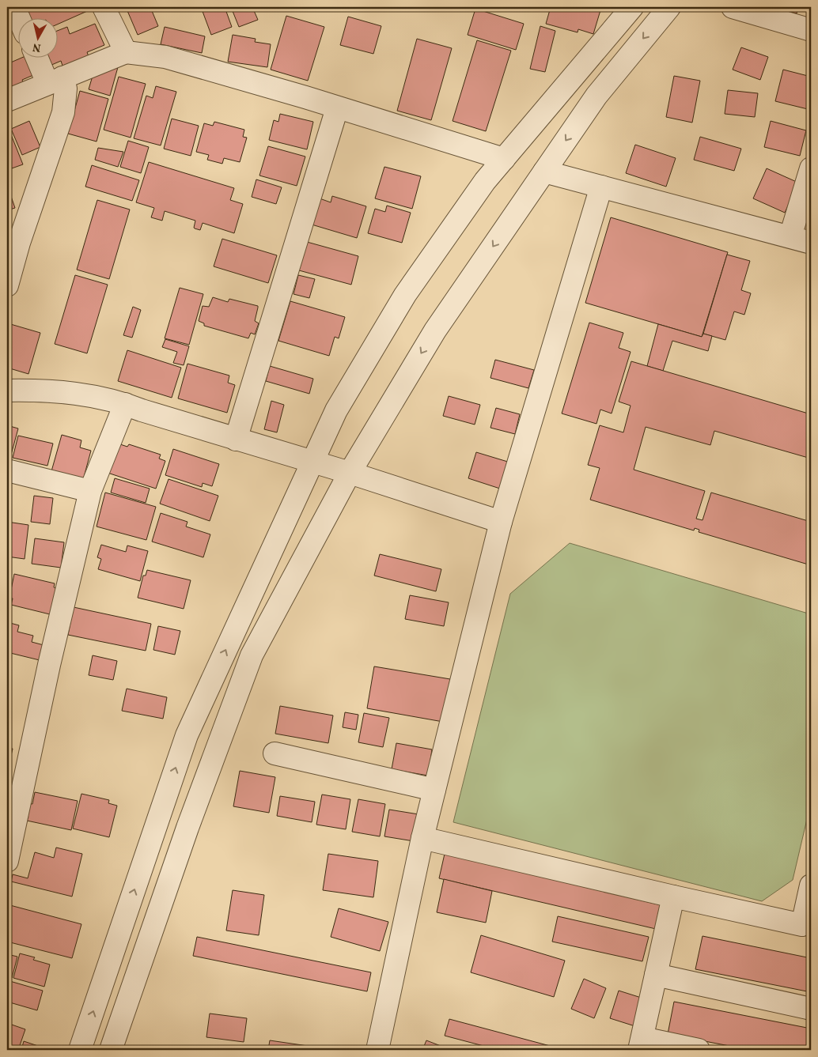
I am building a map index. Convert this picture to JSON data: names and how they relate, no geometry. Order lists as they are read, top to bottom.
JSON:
{
  "north": "bottom"
}
